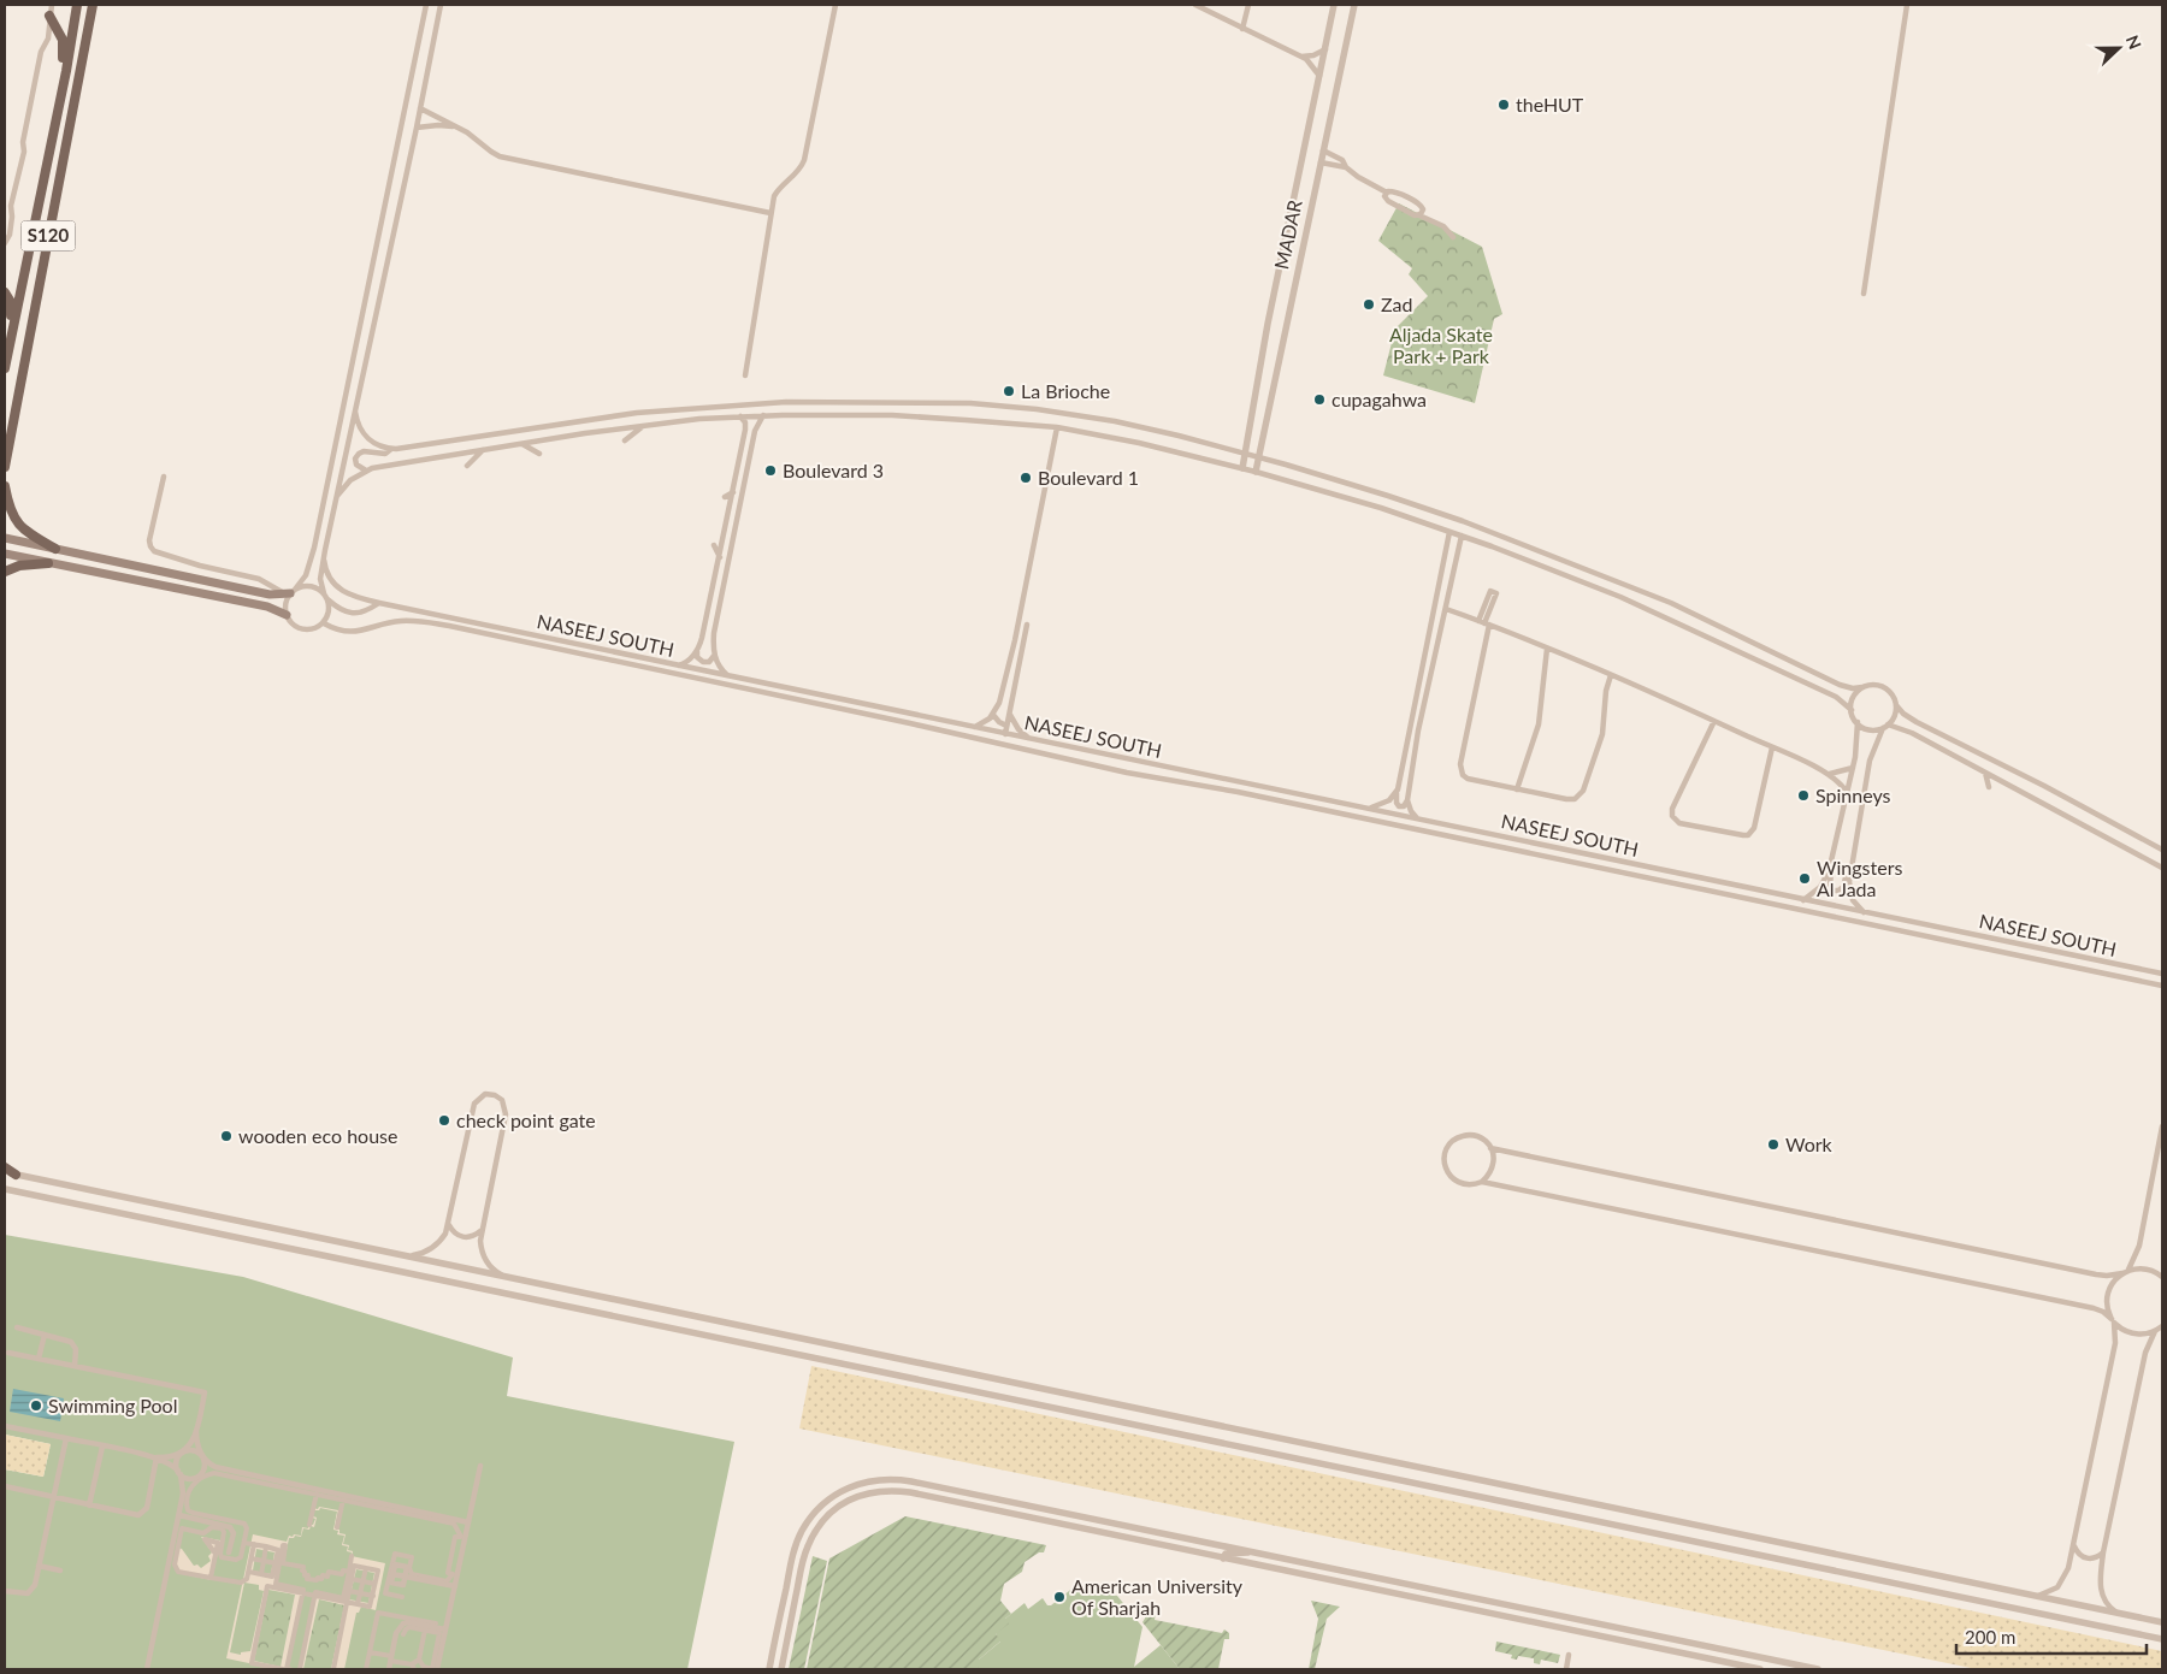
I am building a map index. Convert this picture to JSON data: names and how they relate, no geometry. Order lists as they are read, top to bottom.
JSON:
{
  "streets": {
    "main road": ["S120"],
    "street": ["MADAR", "NASEEJ SOUTH"]
  },
  "parks": ["Aljada Skate Park + Park"],
  "places": [
    "theHUT",
    "Zad",
    "La Brioche",
    "cupagahwa",
    "Boulevard 3",
    "Boulevard 1",
    "Spinneys",
    "Wingsters Al Jada",
    "check point gate",
    "wooden eco house",
    "Work",
    "Swimming Pool",
    "American University Of Sharjah"
  ],
  "scale_bar": "200 m",
  "north": "right"
}
